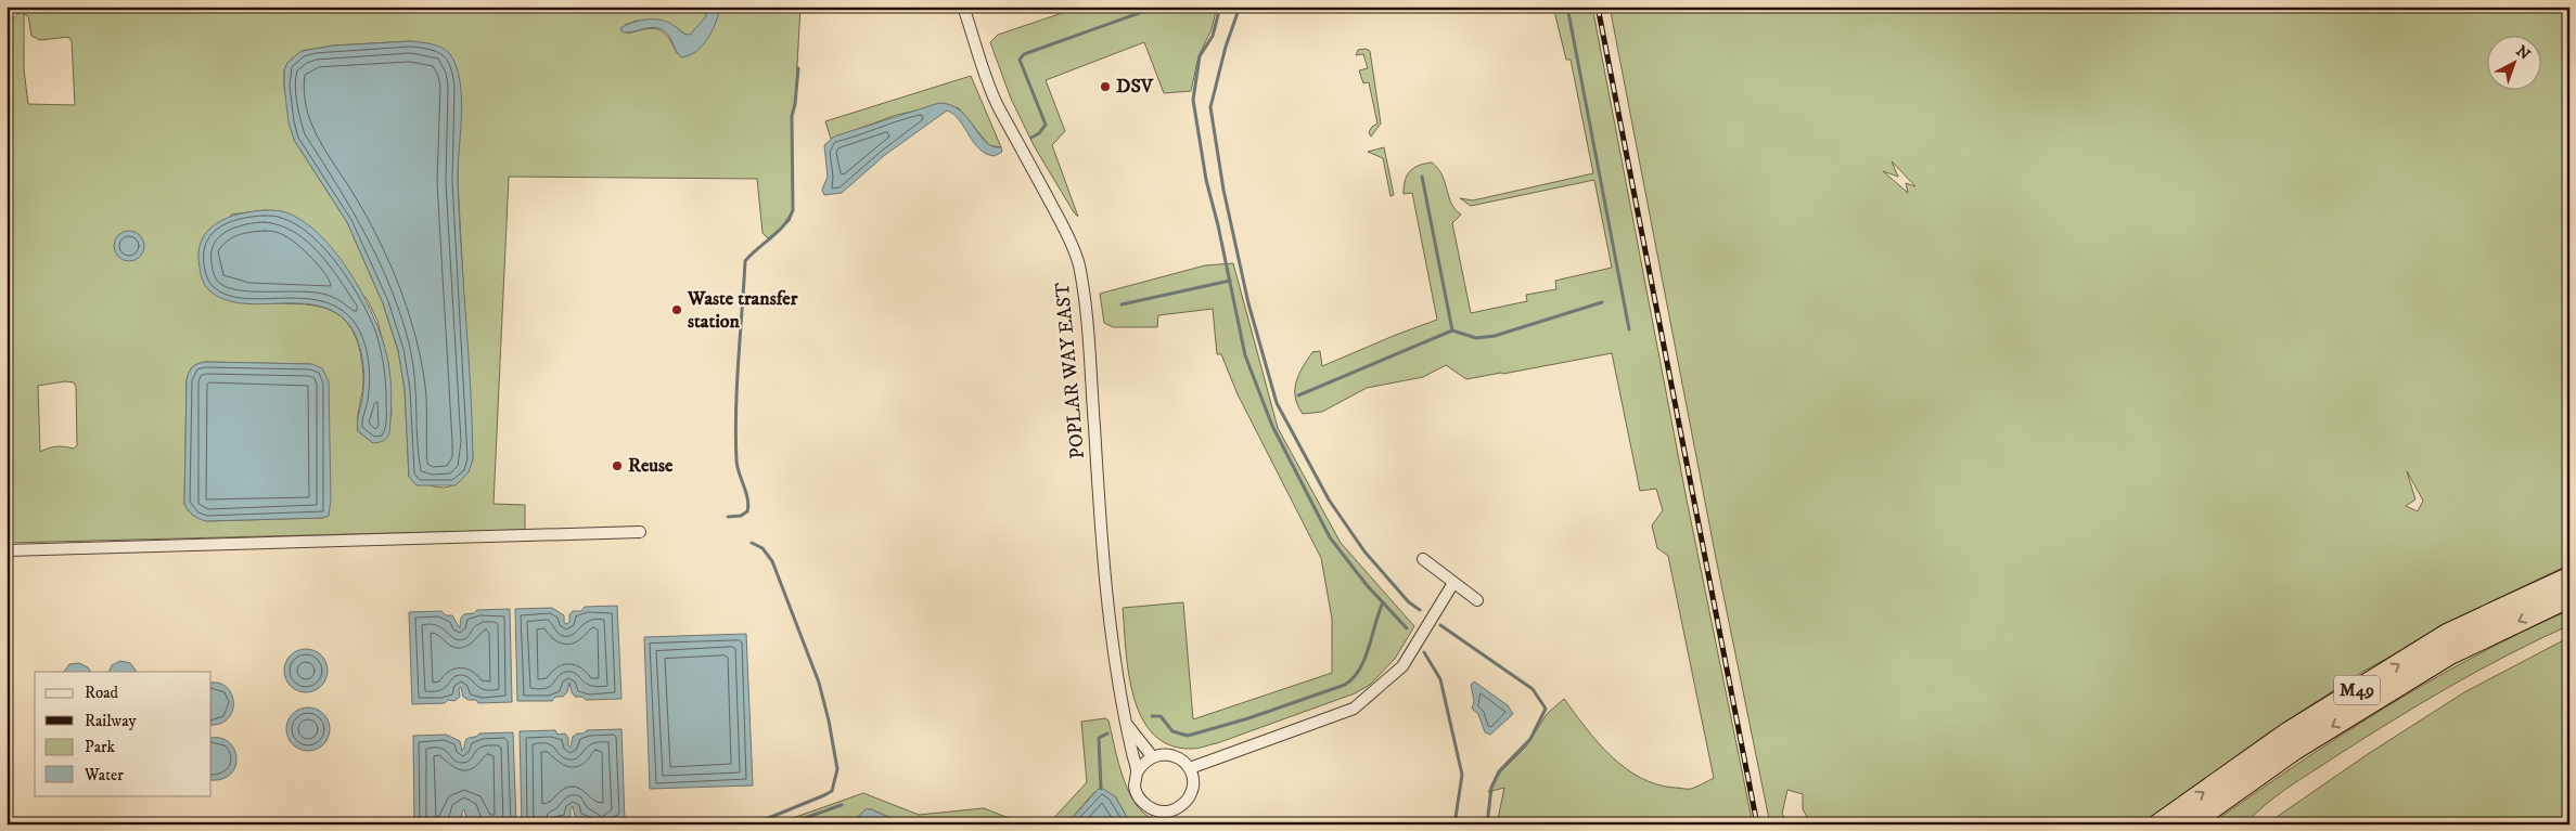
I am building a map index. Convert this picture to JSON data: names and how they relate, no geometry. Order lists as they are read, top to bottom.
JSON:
{
  "streets": {
    "highway": ["M49"],
    "street": ["POPLAR WAY EAST"]
  },
  "places": ["DSV", "Waste transfer station", "Reuse"],
  "legend": [
    "Road",
    "Railway",
    "Park",
    "Water"
  ],
  "north": "top right"
}
